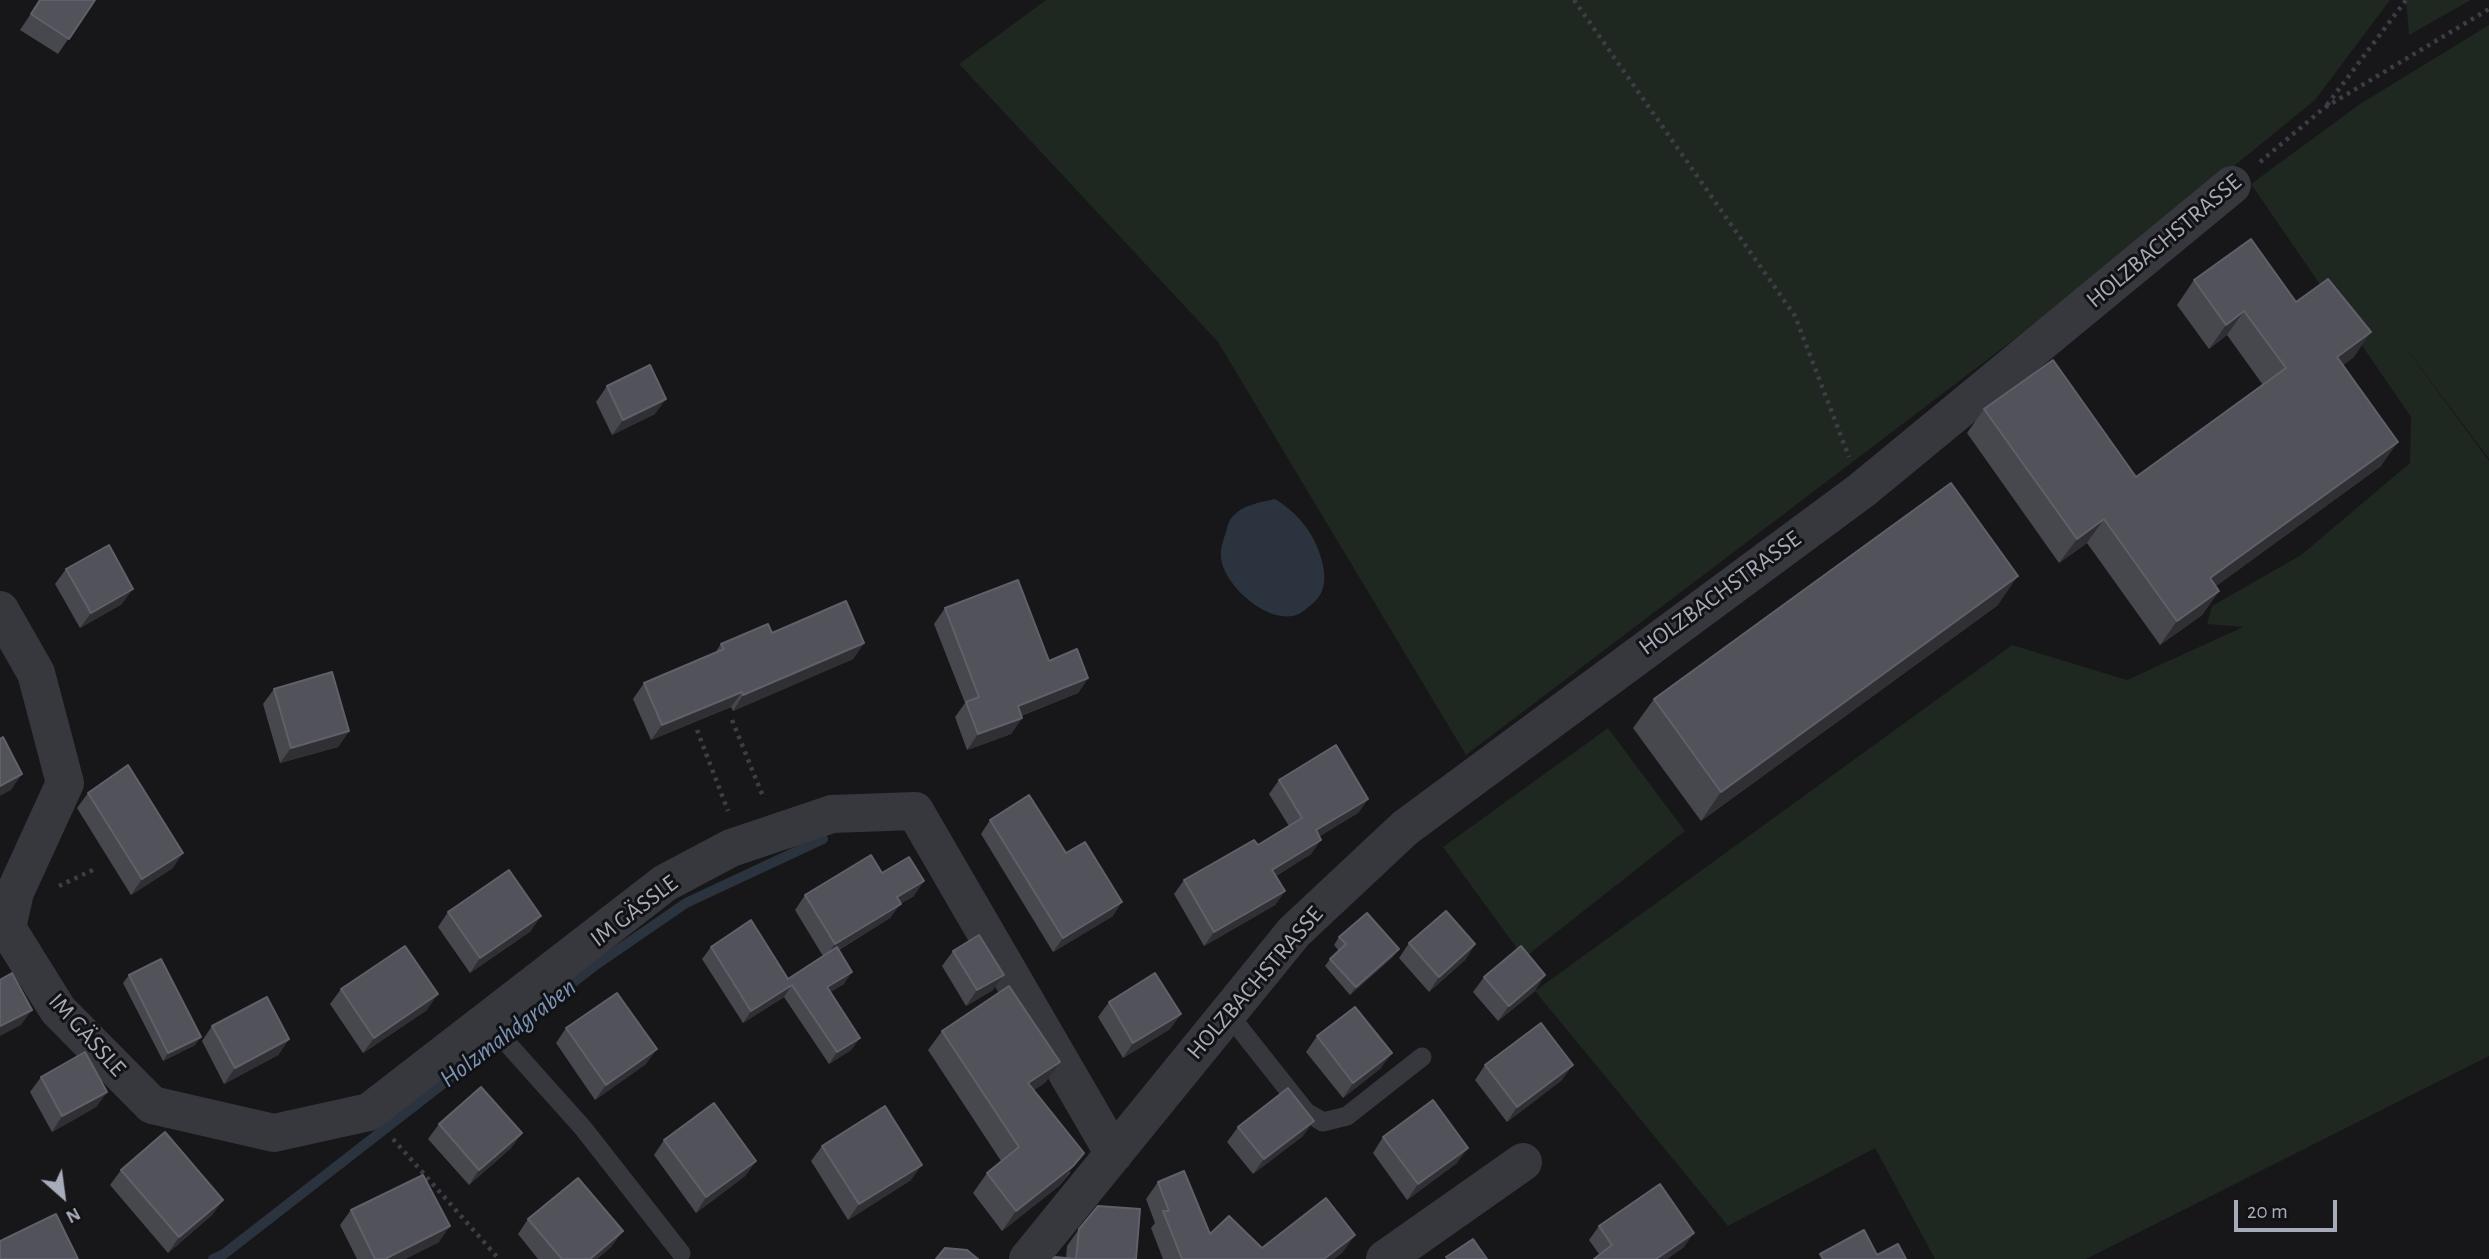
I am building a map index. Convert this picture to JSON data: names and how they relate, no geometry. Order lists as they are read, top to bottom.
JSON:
{
  "streets": {
    "street": ["HOLZBACHSTRASSE", "IM GÄSSLE"]
  },
  "crossings": [
    ["HOLZBACHSTRASSE", "IM GÄSSLE"]
  ],
  "water": ["Holzmahdgraben"],
  "scale_bar": "20 m",
  "north": "bottom right"
}
